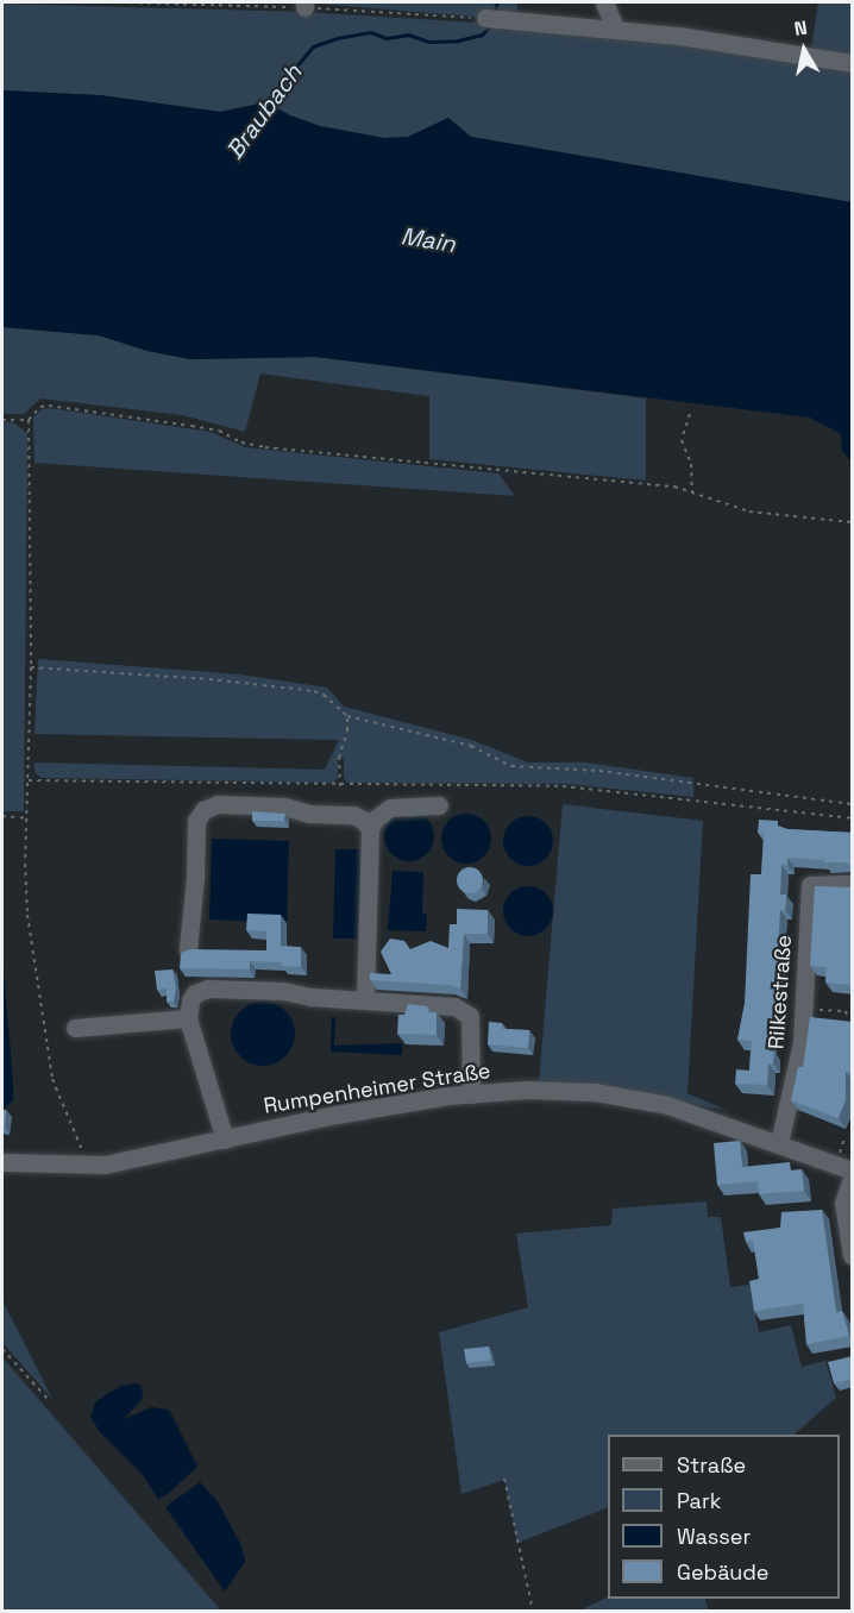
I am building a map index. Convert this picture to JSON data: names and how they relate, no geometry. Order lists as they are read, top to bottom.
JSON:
{
  "streets": {
    "street": ["Rilkestraße", "Rumpenheimer Straße"]
  },
  "crossings": [
    ["Rilkestraße", "Rumpenheimer Straße"]
  ],
  "water": ["Braubach", "Main"],
  "legend": [
    "Straße",
    "Park",
    "Wasser",
    "Gebäude"
  ],
  "north": "top"
}
